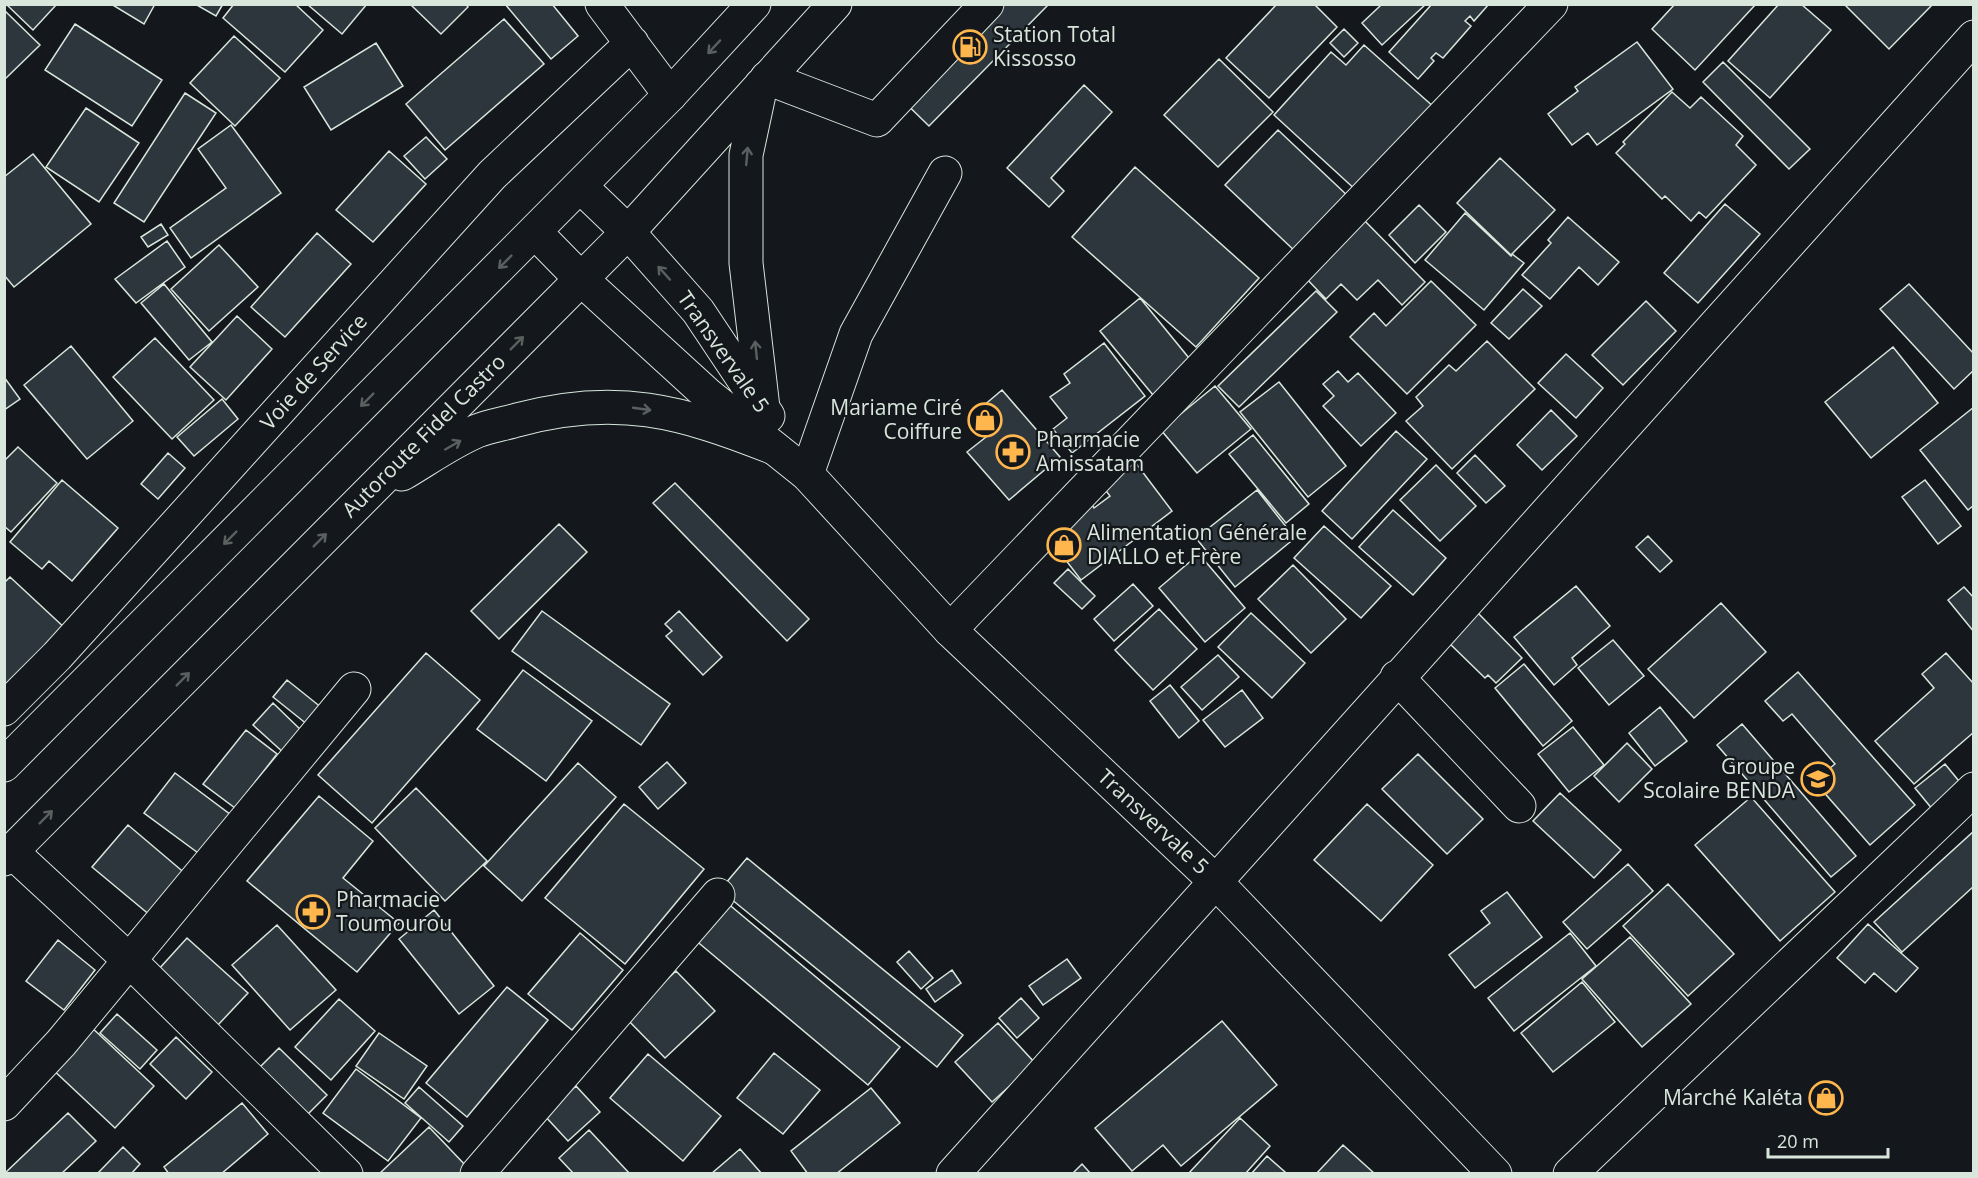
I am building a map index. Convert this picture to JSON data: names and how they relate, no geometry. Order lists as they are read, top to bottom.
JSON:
{
  "streets": {
    "main road": ["Transvervale 5", "Voie de Service", "Autoroute Fidel Castro"]
  },
  "crossings": [
    ["Transvervale 5", "Autoroute Fidel Castro"]
  ],
  "places": {
    "fuel station": ["Station Total Kissosso"],
    "shop": ["Mariame Ciré Coiffure", "Alimentation Générale DIALLO et Frère", "Marché Kaléta"],
    "pharmacy": ["Pharmacie Amissatam", "Pharmacie Toumourou"],
    "school or university": ["Groupe Scolaire BENDA"]
  },
  "scale_bar": "20 m"
}
